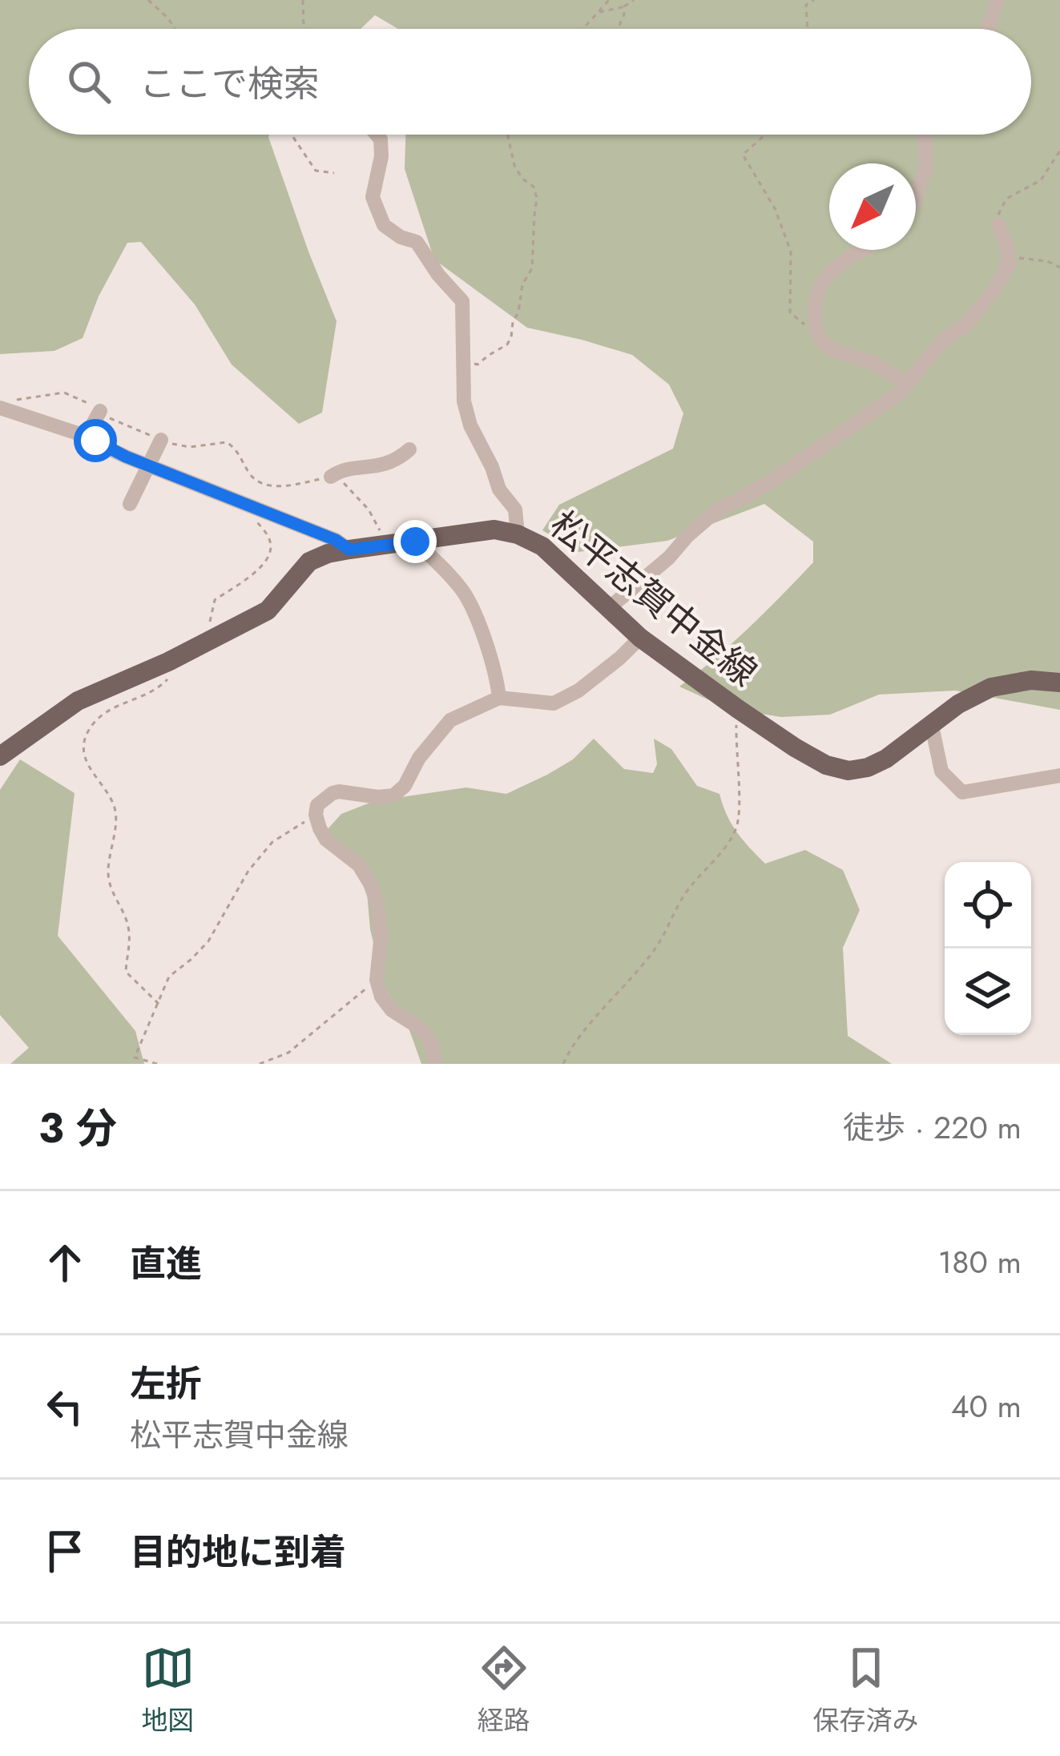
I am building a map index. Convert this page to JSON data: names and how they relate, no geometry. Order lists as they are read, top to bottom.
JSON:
{
  "streets": {
    "main road": ["松平志賀中金線"]
  },
  "north": "bottom left",
  "page": {
    "search": "ここで検索",
    "heading": ["3 分", "徒歩 · 220 m"],
    "list": [
      ["直進", "180 m"],
      ["左折", "松平志賀中金線", "40 m"],
      "目的地に到着"
    ],
    "nav": ["地図", "経路", "保存済み"]
  }
}
